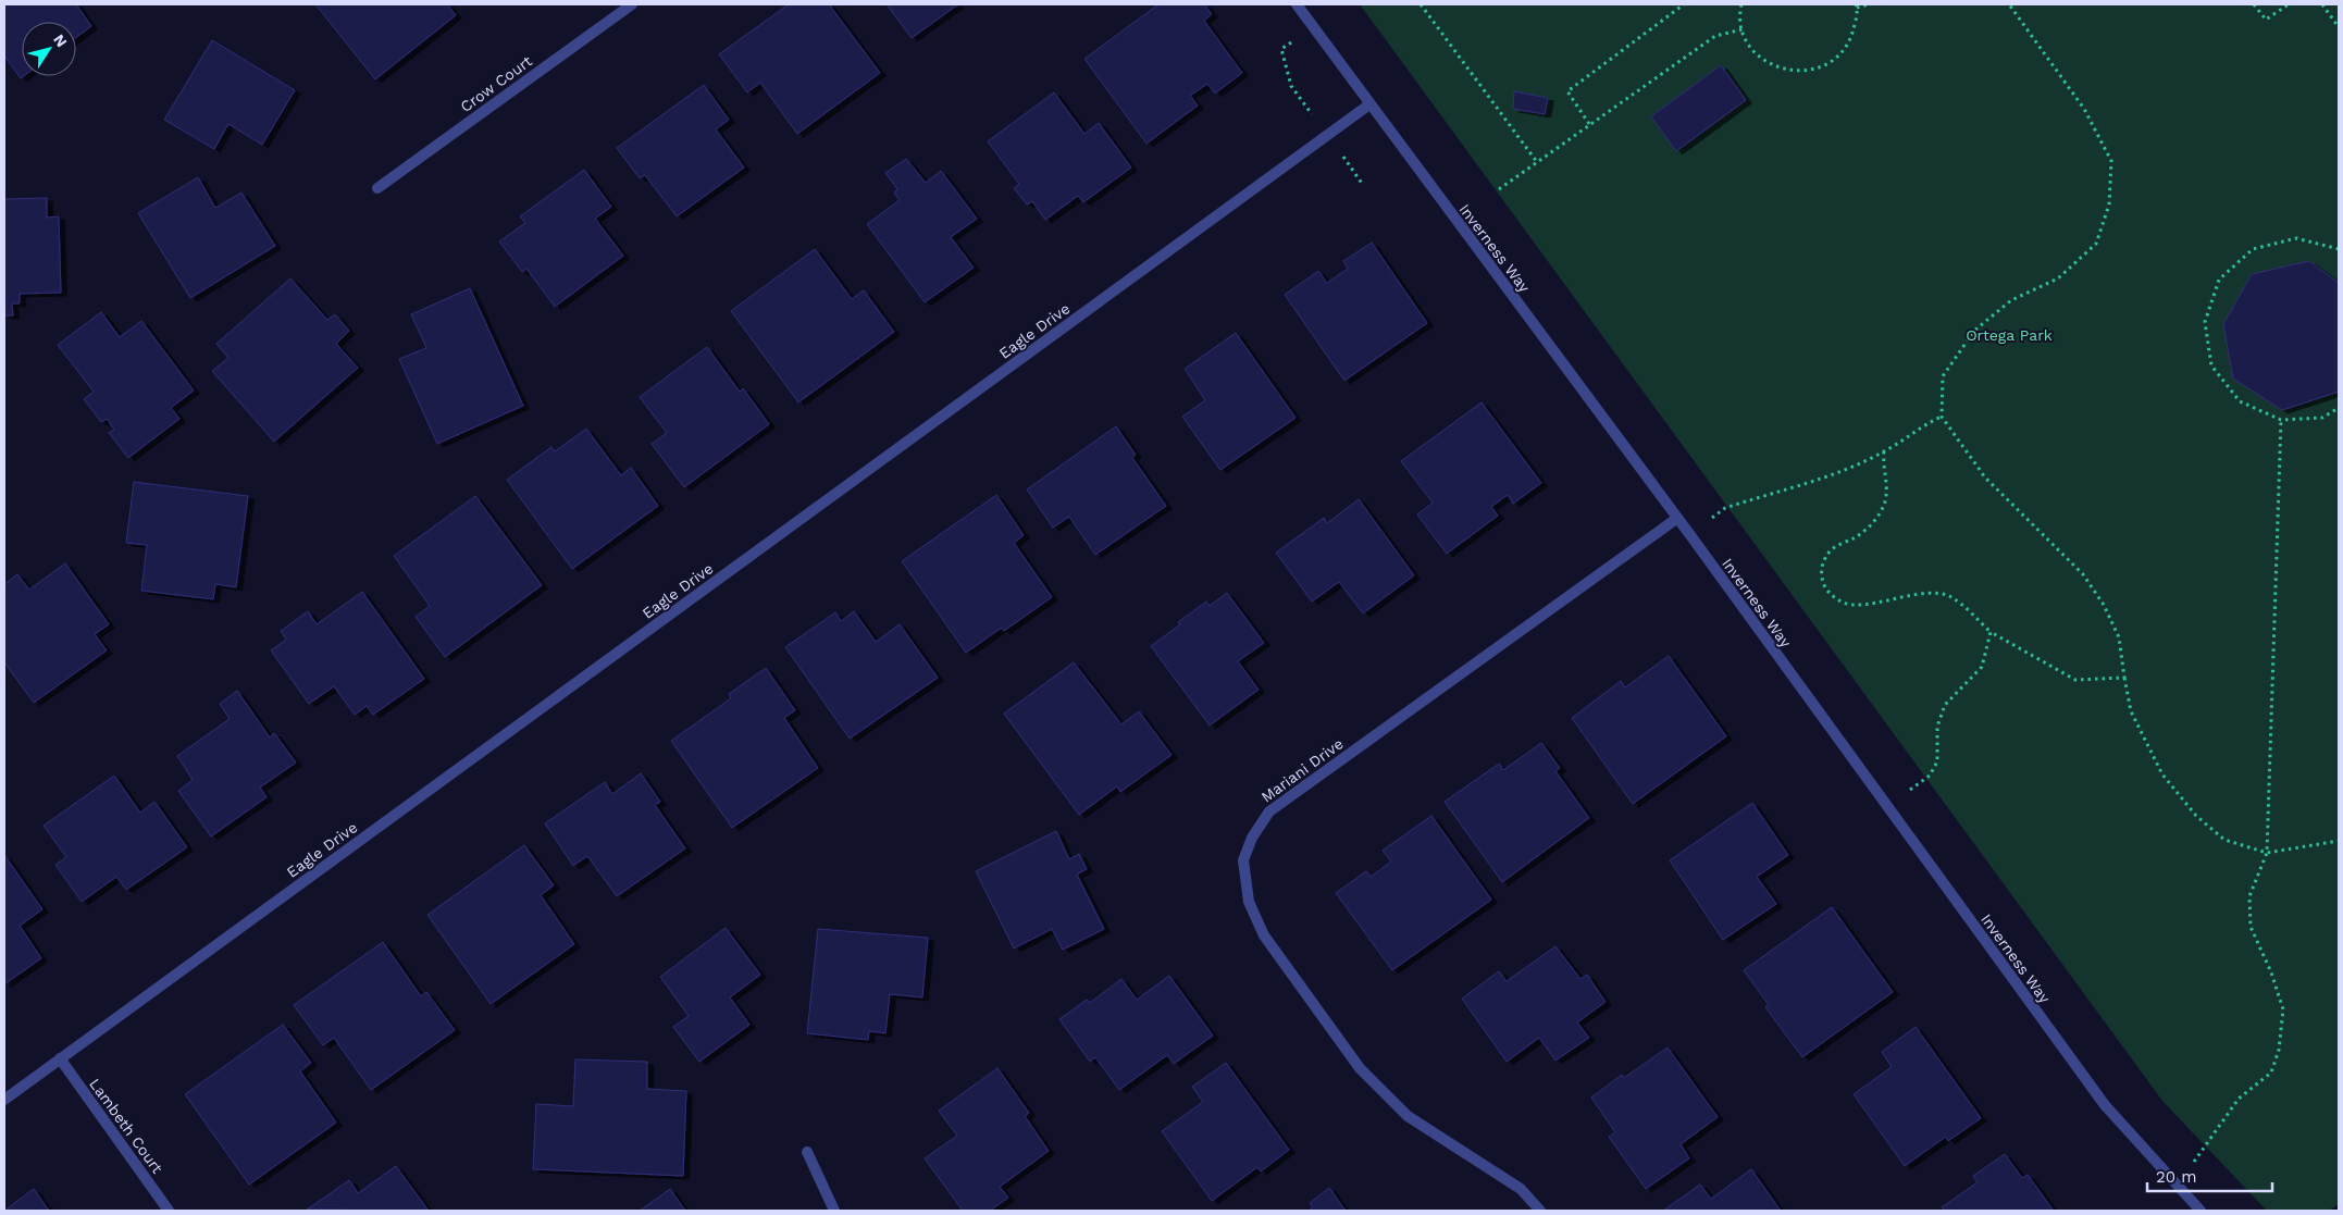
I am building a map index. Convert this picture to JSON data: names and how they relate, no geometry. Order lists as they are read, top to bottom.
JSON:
{
  "streets": {
    "street": [
      "Crow Court",
      "Inverness Way",
      "Eagle Drive",
      "Mariani Drive",
      "Lambeth Court"
    ]
  },
  "crossings": [
    ["Inverness Way", "Eagle Drive"],
    ["Inverness Way", "Mariani Drive"],
    ["Eagle Drive", "Lambeth Court"]
  ],
  "parks": ["Ortega Park"],
  "scale_bar": "20 m",
  "north": "top right"
}
